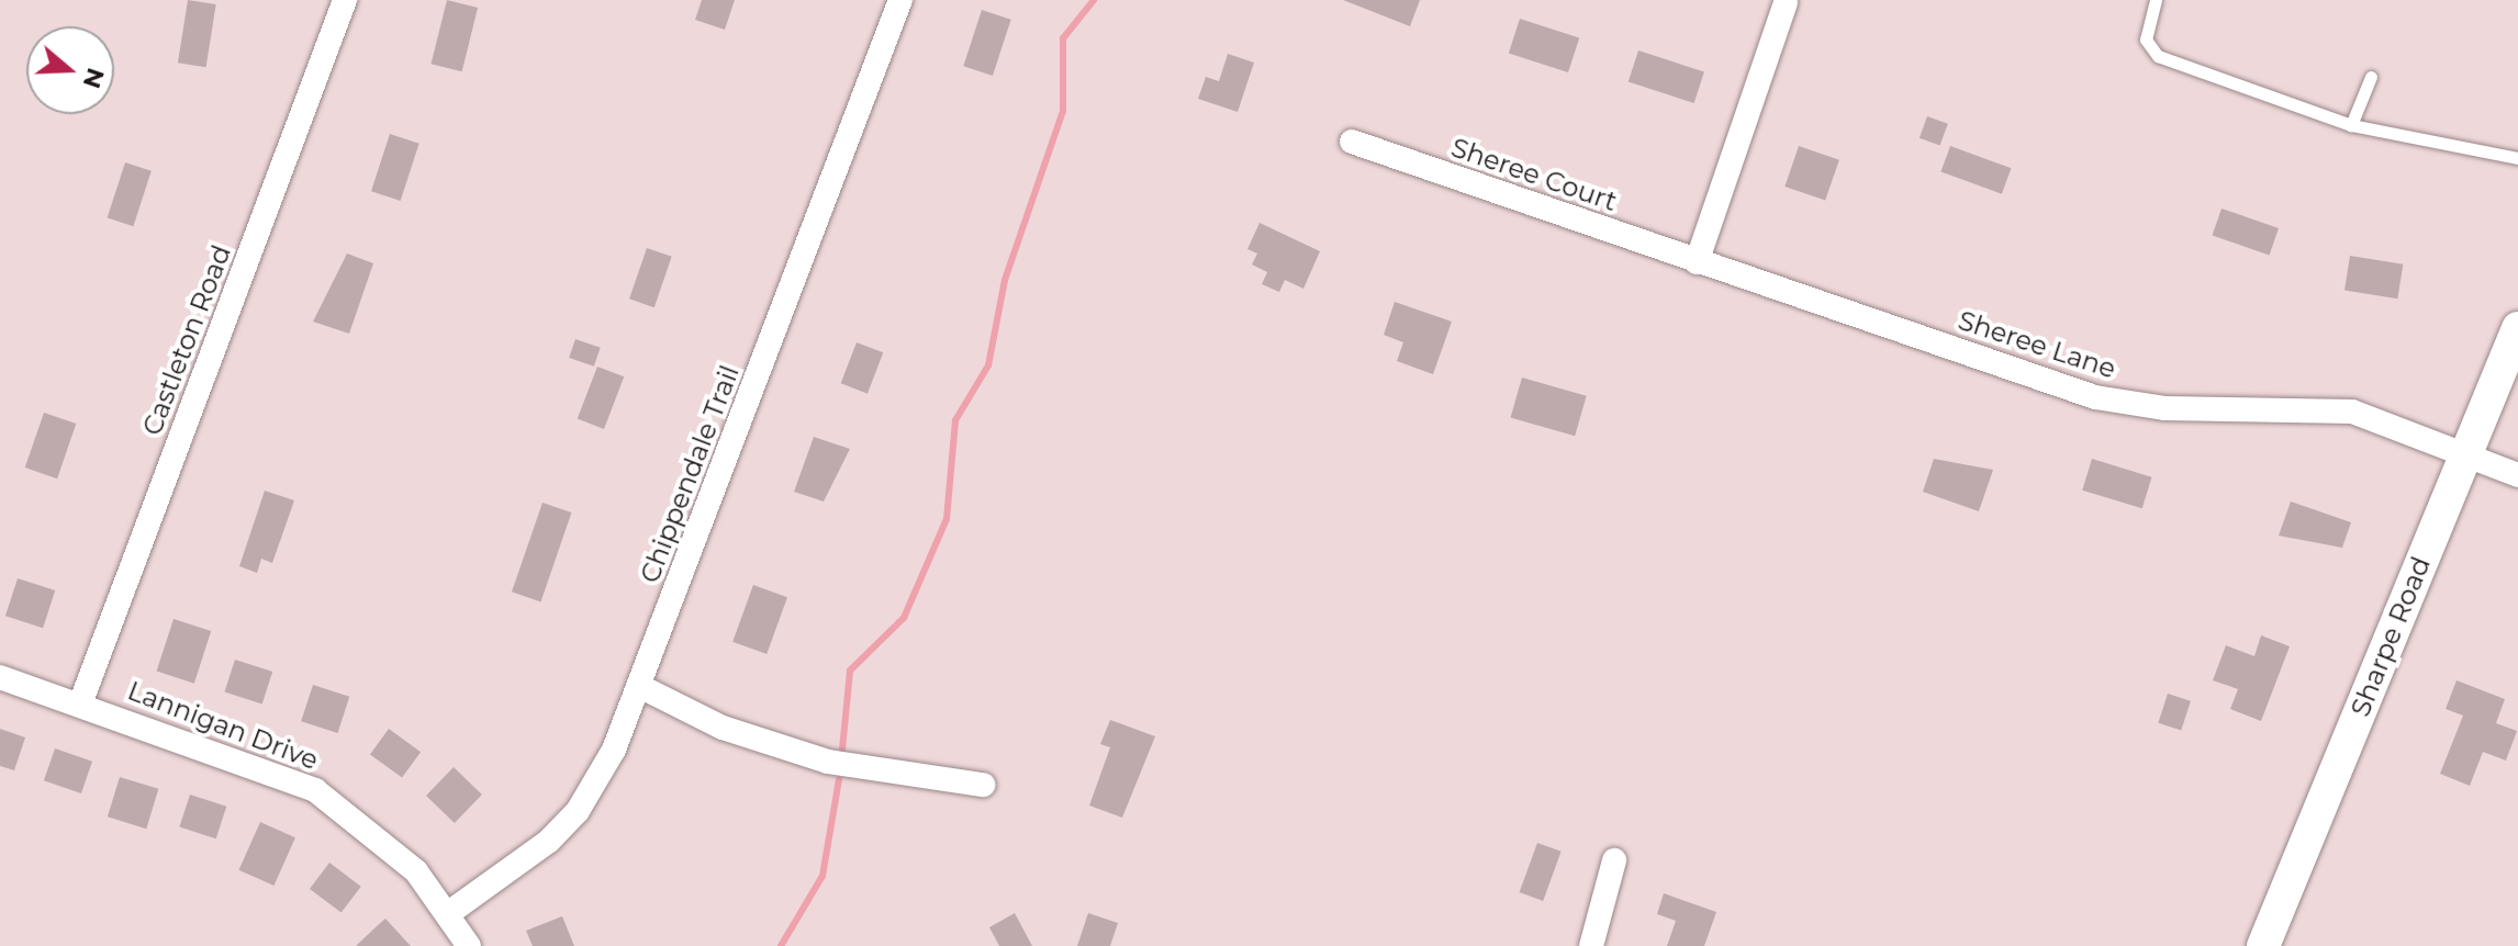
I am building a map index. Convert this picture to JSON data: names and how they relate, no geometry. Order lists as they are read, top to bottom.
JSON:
{
  "streets": {
    "street": [
      "Sheree Court",
      "Castleton Road",
      "Sheree Lane",
      "Chippendale Trail",
      "Sharpe Road",
      "Lannigan Drive"
    ]
  },
  "crossings": [
    ["Sheree Court", "Sheree Lane"],
    ["Castleton Road", "Lannigan Drive"],
    ["Sheree Lane", "Sharpe Road"],
    ["Chippendale Trail", "Lannigan Drive"]
  ],
  "north": "right"
}
